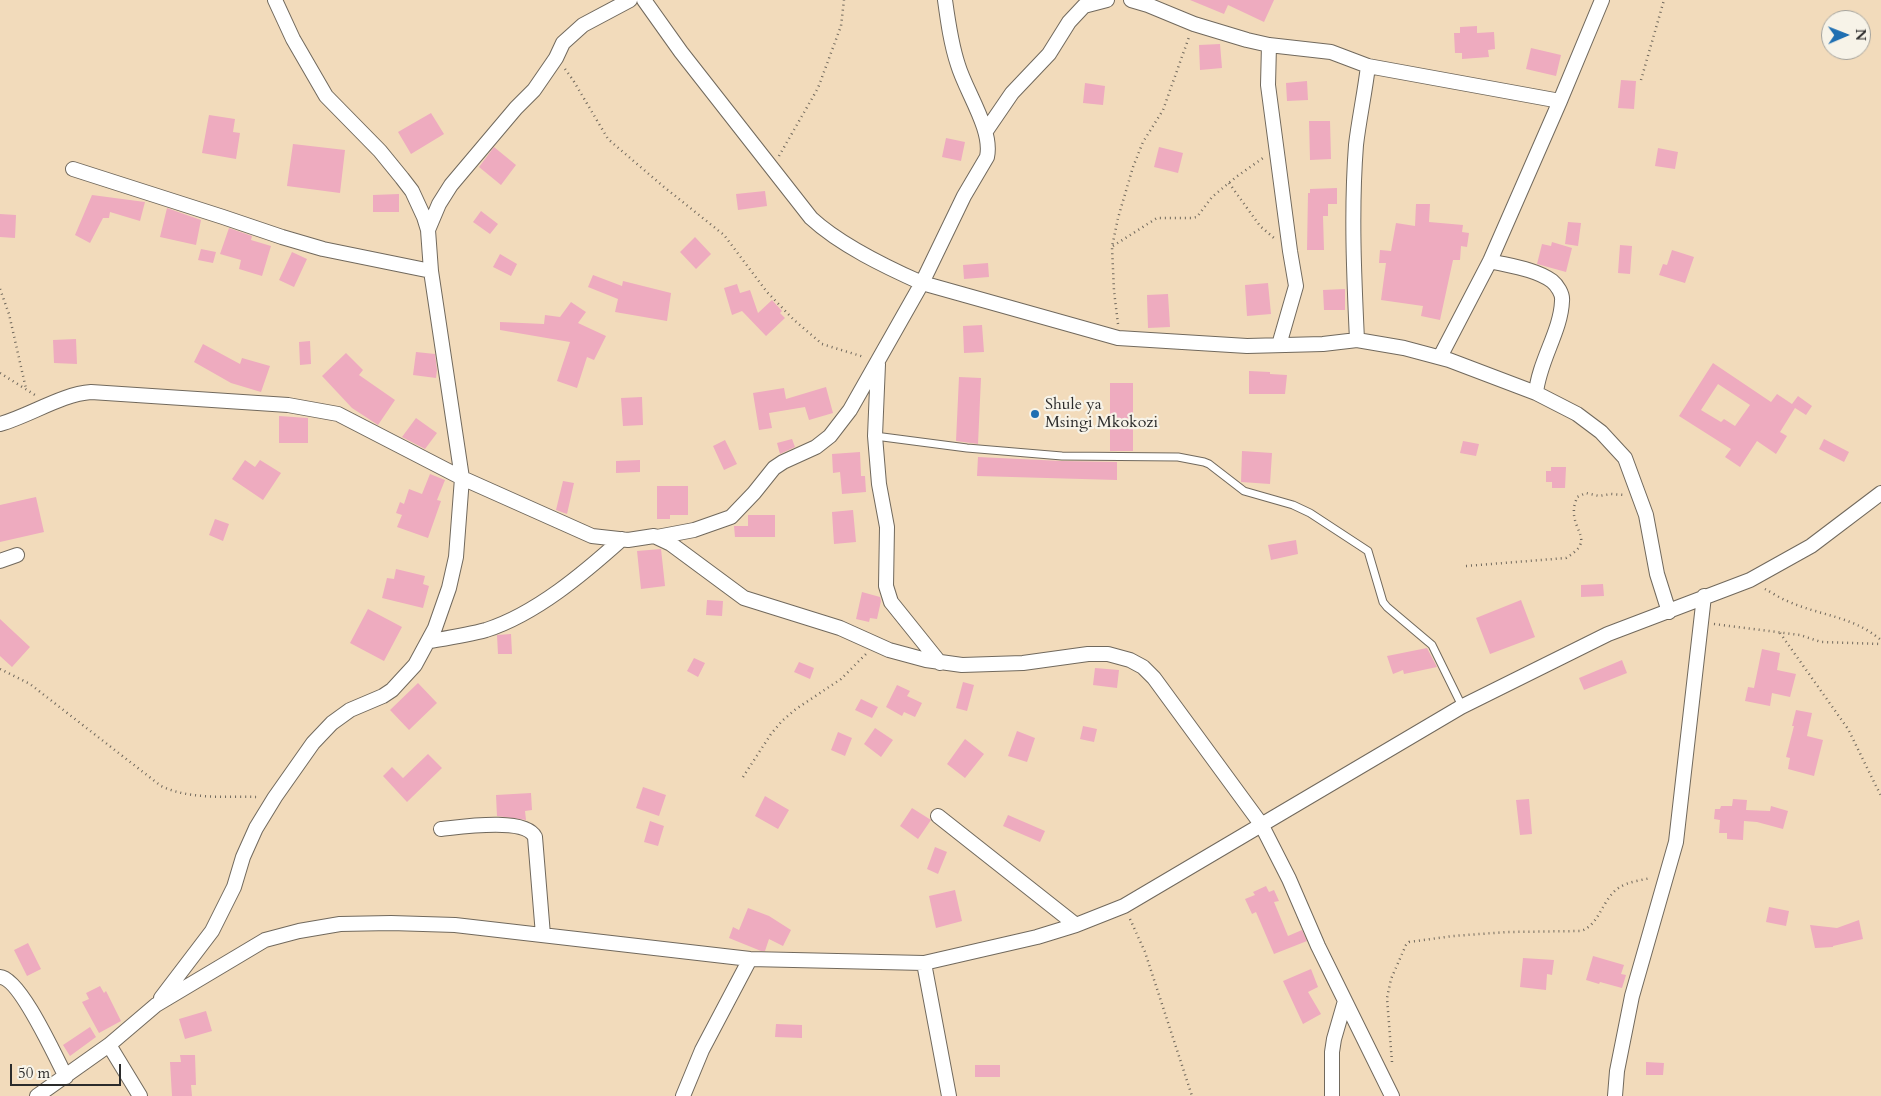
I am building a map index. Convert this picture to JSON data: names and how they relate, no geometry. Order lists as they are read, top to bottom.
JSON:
{
  "places": ["Shule ya Msingi Mkokozi"],
  "scale_bar": "50 m",
  "north": "right"
}
